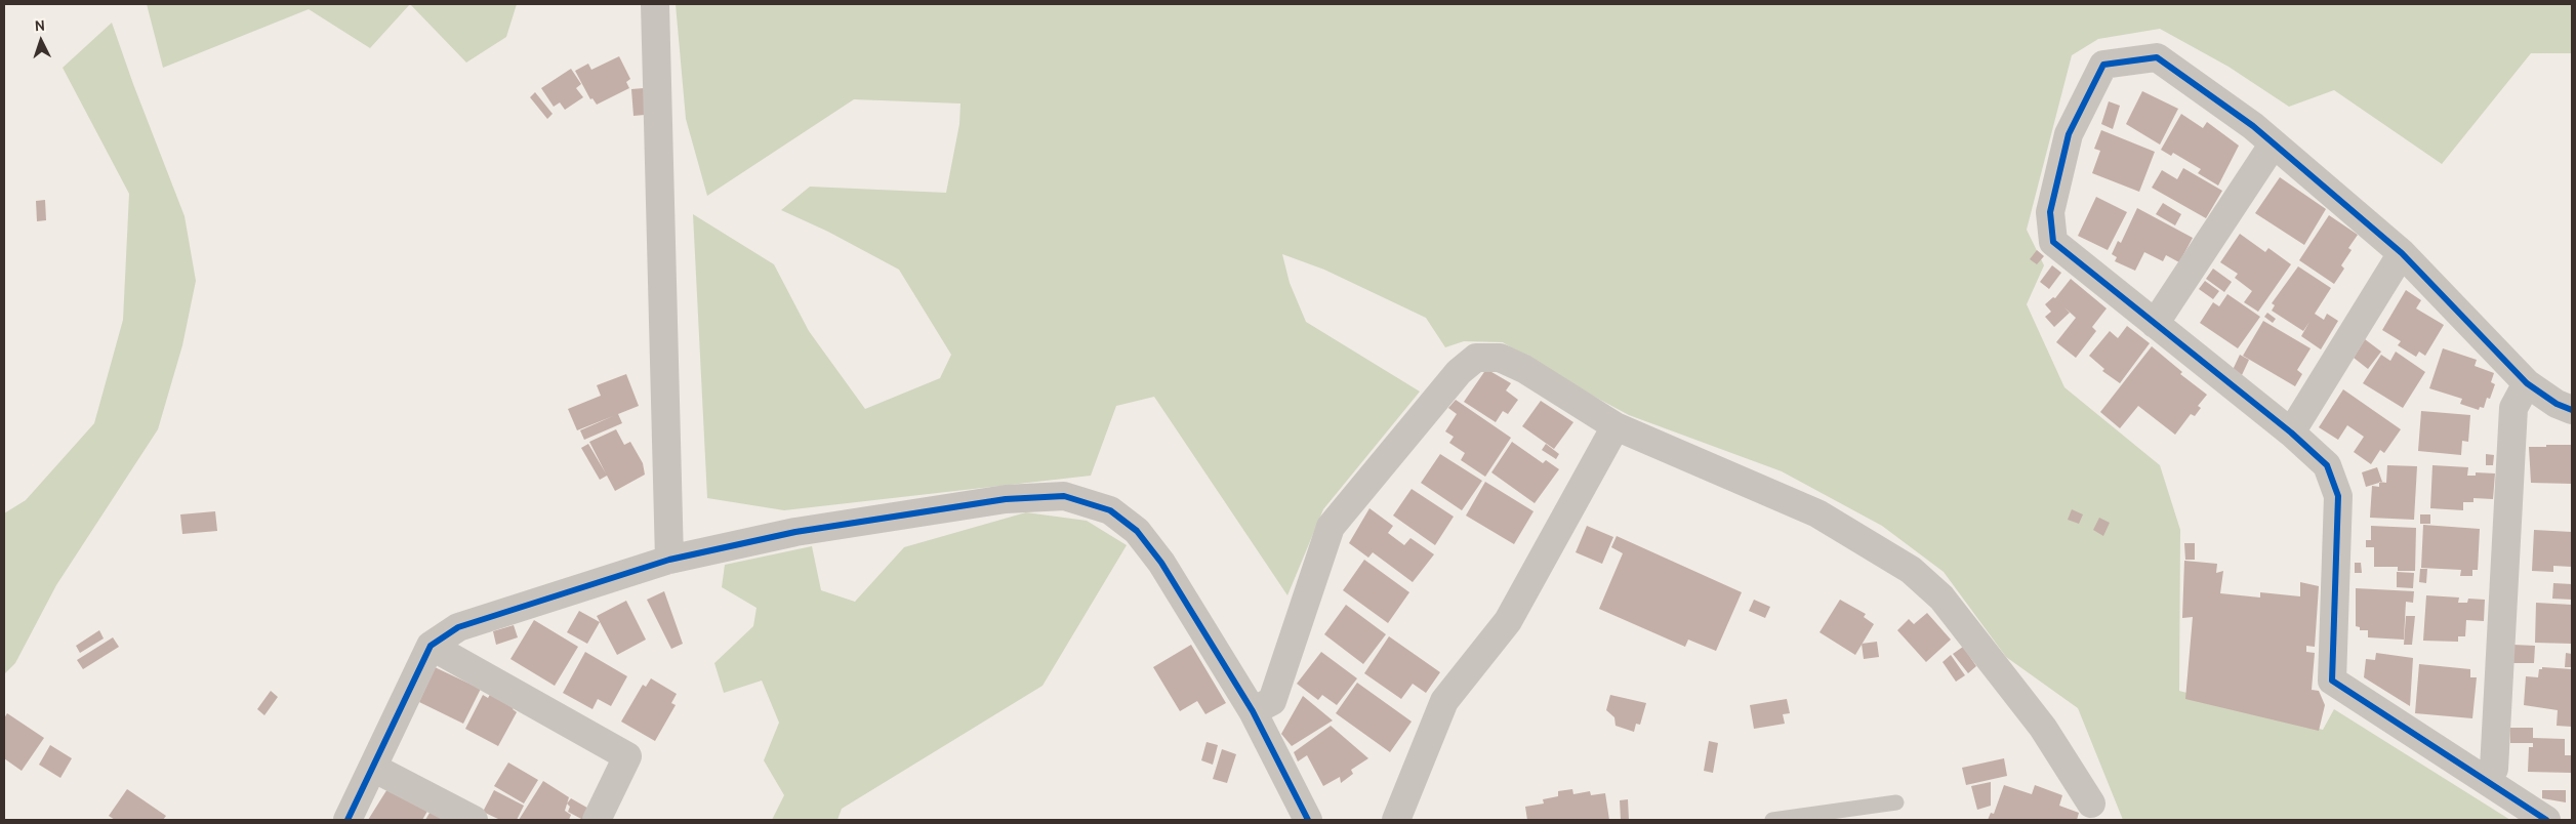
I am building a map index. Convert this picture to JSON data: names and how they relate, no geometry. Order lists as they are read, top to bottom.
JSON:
{
  "north": "top"
}
